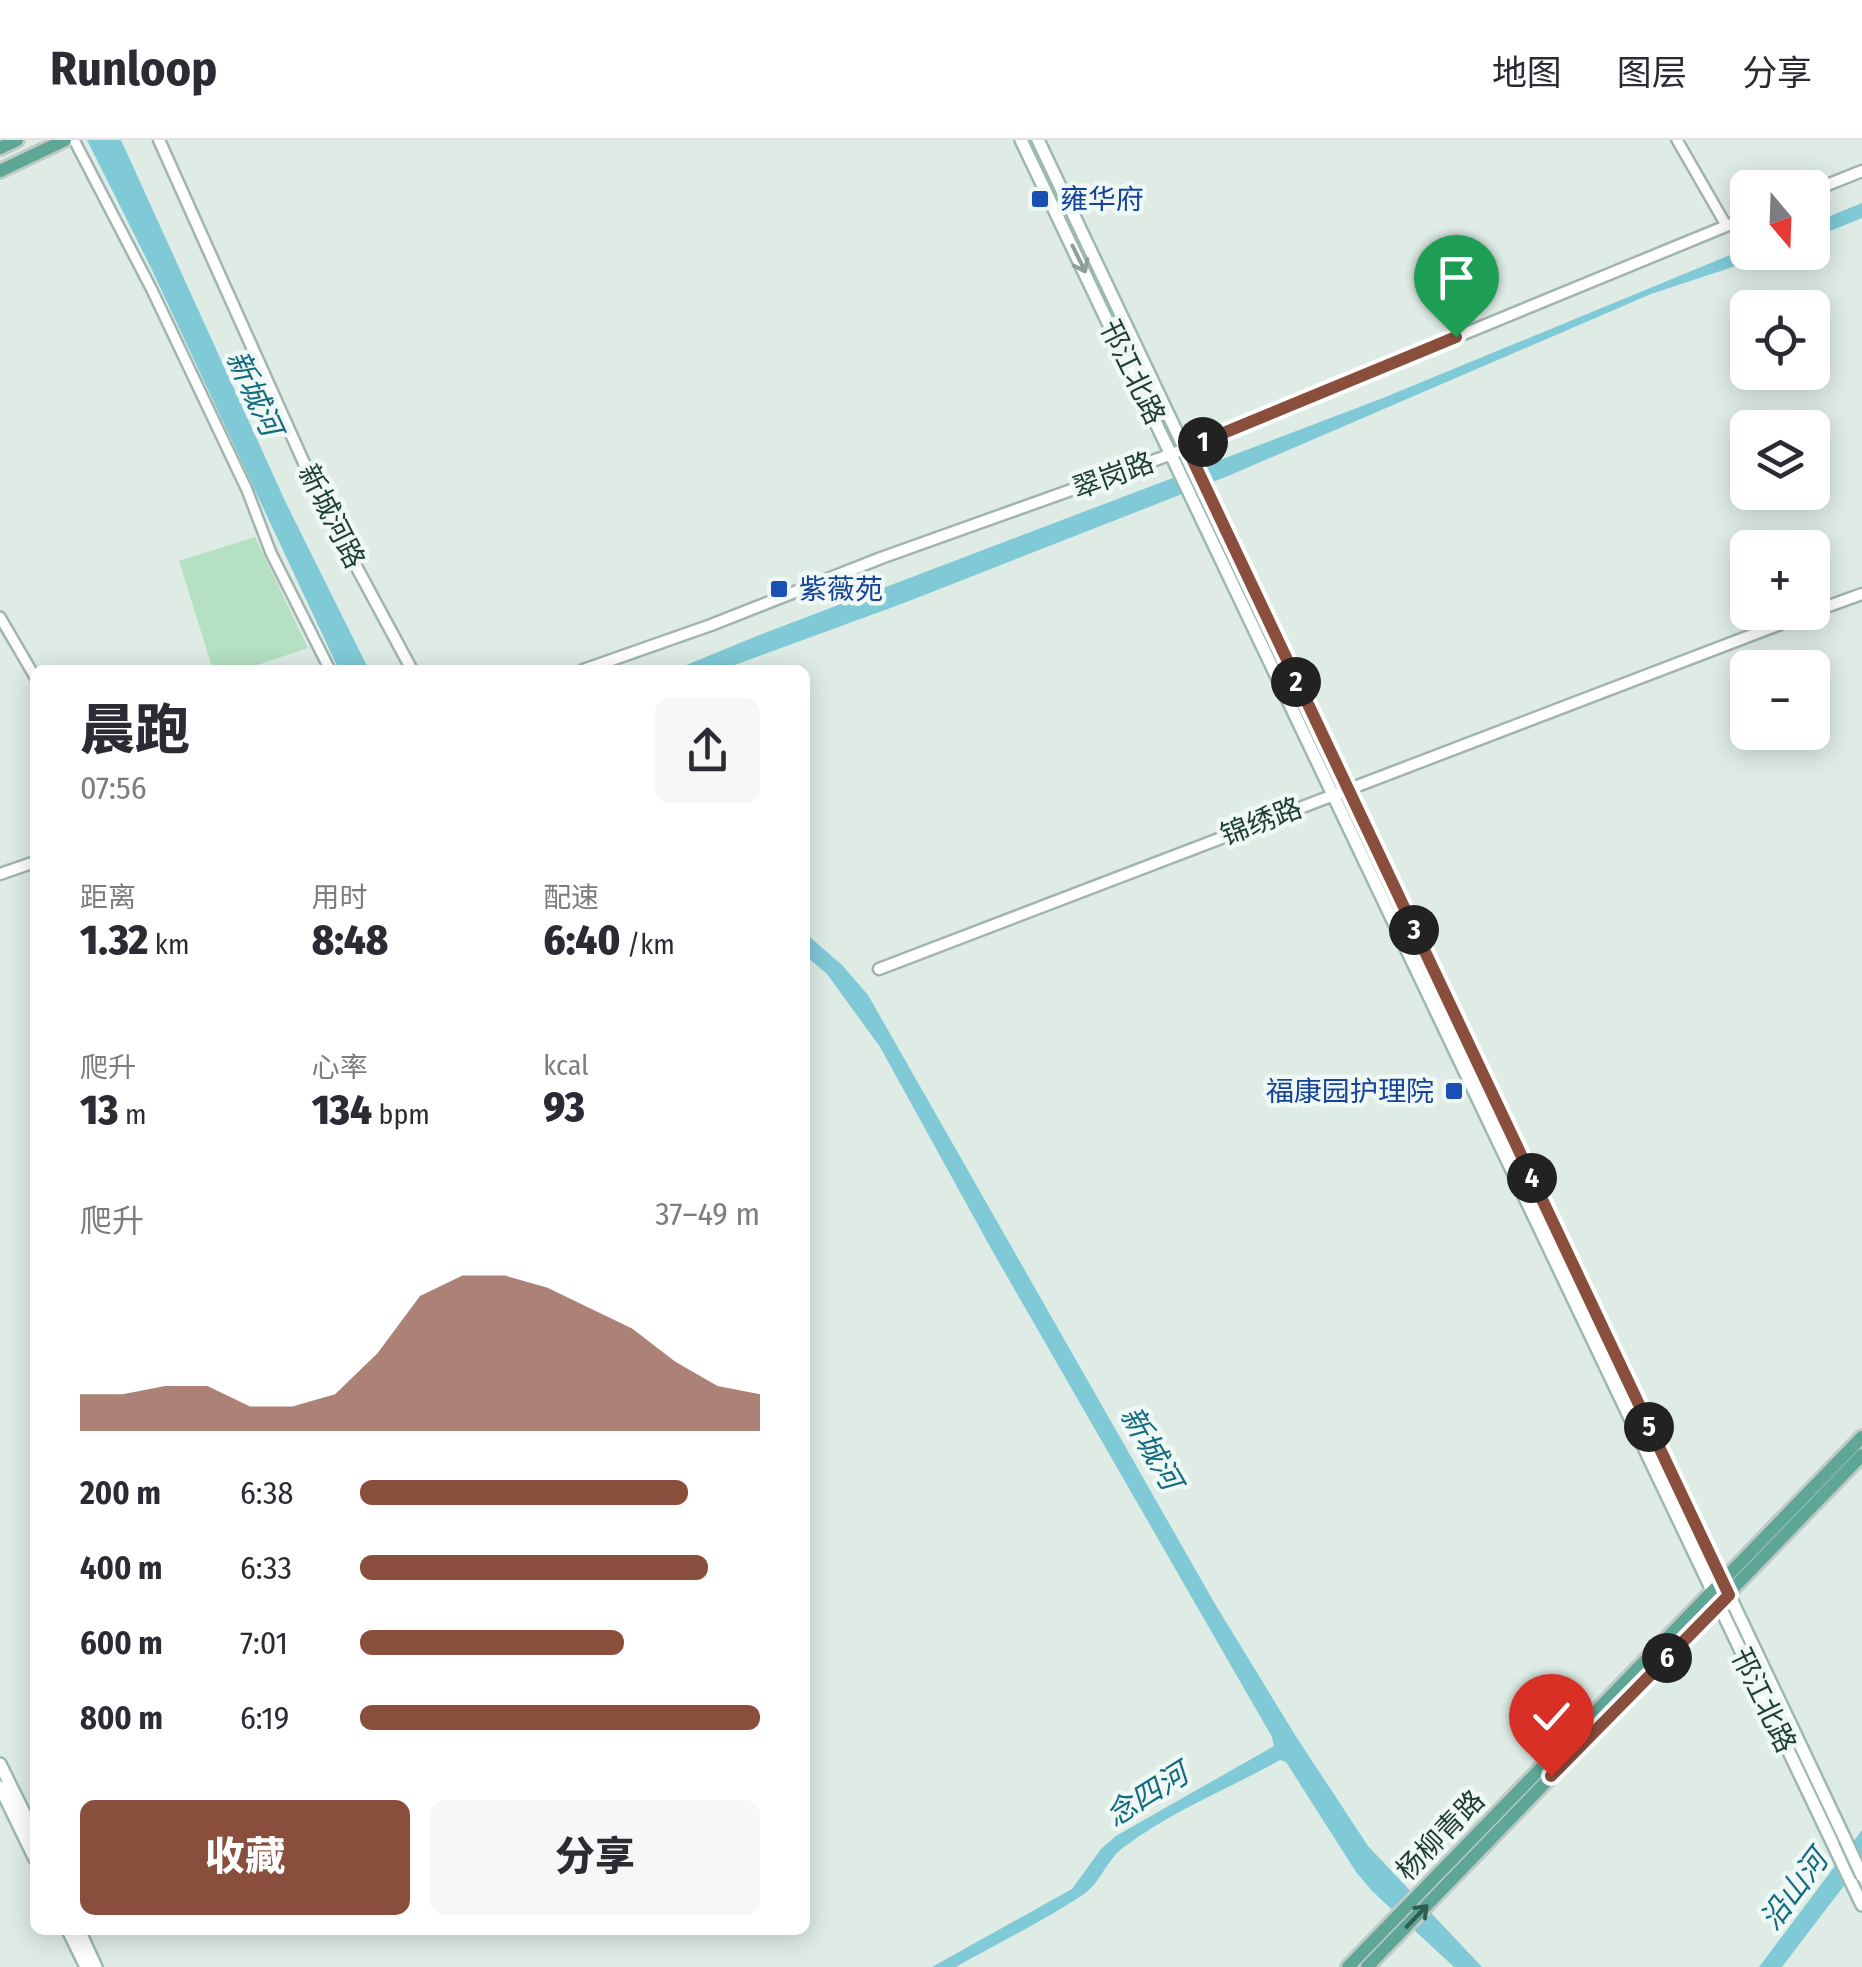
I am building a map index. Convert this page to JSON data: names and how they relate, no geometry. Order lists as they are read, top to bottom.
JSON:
{
  "streets": {
    "main road": ["邗江北路", "杨柳青路"],
    "street": ["翠岗路", "新城河路", "锦绣路"]
  },
  "crossings": [
    ["邗江北路", "翠岗路"],
    ["邗江北路", "锦绣路"],
    ["邗江北路", "杨柳青路"]
  ],
  "water": ["新城河", "念四河", "沿山河"],
  "places": {
    "transit": ["雍华府", "紫薇苑", "福康园护理院"]
  },
  "north": "bottom",
  "page": {
    "header": "Runloop",
    "nav": ["地图", "图层", "分享"],
    "map_buttons": ["+", "−"],
    "pins": [
      "1",
      "2",
      "3",
      "4",
      "5",
      "6"
    ],
    "heading": ["晨跑", "07:56"],
    "stats": [
      ["距离", "1.32 km"],
      ["用时", "8:48"],
      ["配速", "6:40 /km"],
      ["爬升", "13 m"],
      ["心率", "134 bpm"],
      ["kcal", "93"]
    ],
    "chart": ["爬升", "37–49 m"],
    "list": [
      {
        "name": "200 m",
        "note": "6:38"
      },
      {
        "name": "400 m",
        "note": "6:33"
      },
      {
        "name": "600 m",
        "note": "7:01"
      },
      {
        "name": "800 m",
        "note": "6:19"
      }
    ],
    "buttons": ["收藏", "分享"]
  }
}
